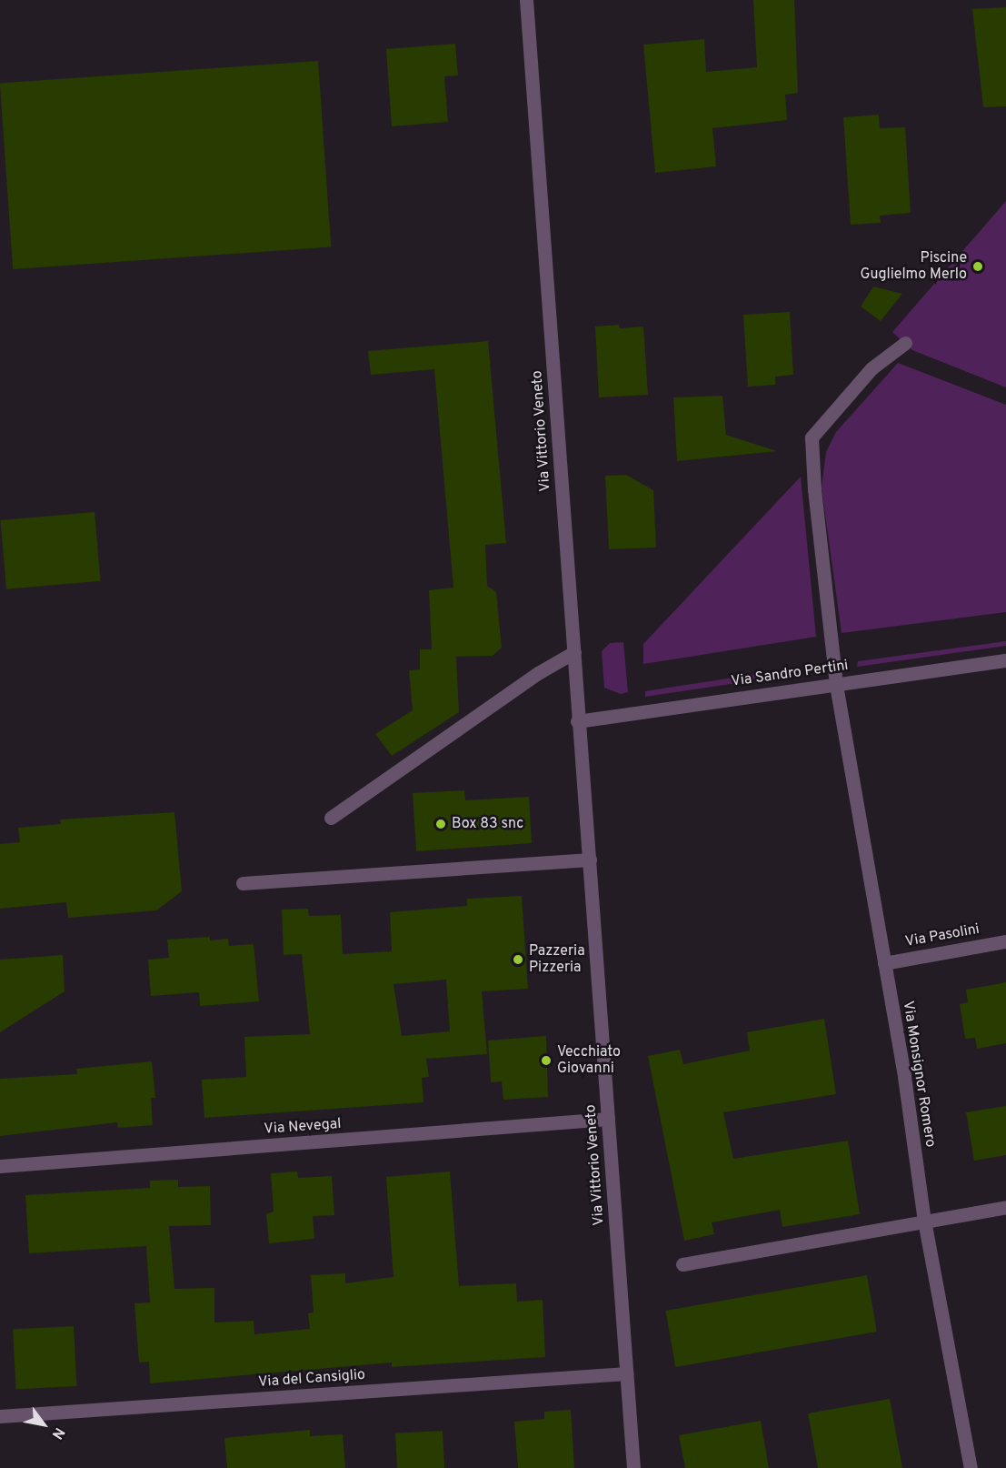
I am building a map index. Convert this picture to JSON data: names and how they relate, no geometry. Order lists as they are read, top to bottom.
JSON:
{
  "streets": {
    "street": [
      "Via Vittorio Veneto",
      "Via Sandro Pertini",
      "Via Pasolini",
      "Via Monsignor Romero",
      "Via Nevegal",
      "Via del Cansiglio"
    ]
  },
  "crossings": [
    ["Via Vittorio Veneto", "Via Sandro Pertini"],
    ["Via Vittorio Veneto", "Via Nevegal"],
    ["Via Vittorio Veneto", "Via del Cansiglio"],
    ["Via Sandro Pertini", "Via Monsignor Romero"],
    ["Via Pasolini", "Via Monsignor Romero"]
  ],
  "places": [
    "Piscine Guglielmo Merlo",
    "Box 83 snc",
    "Pazzeria Pizzeria",
    "Vecchiato Giovanni"
  ],
  "north": "bottom right"
}
